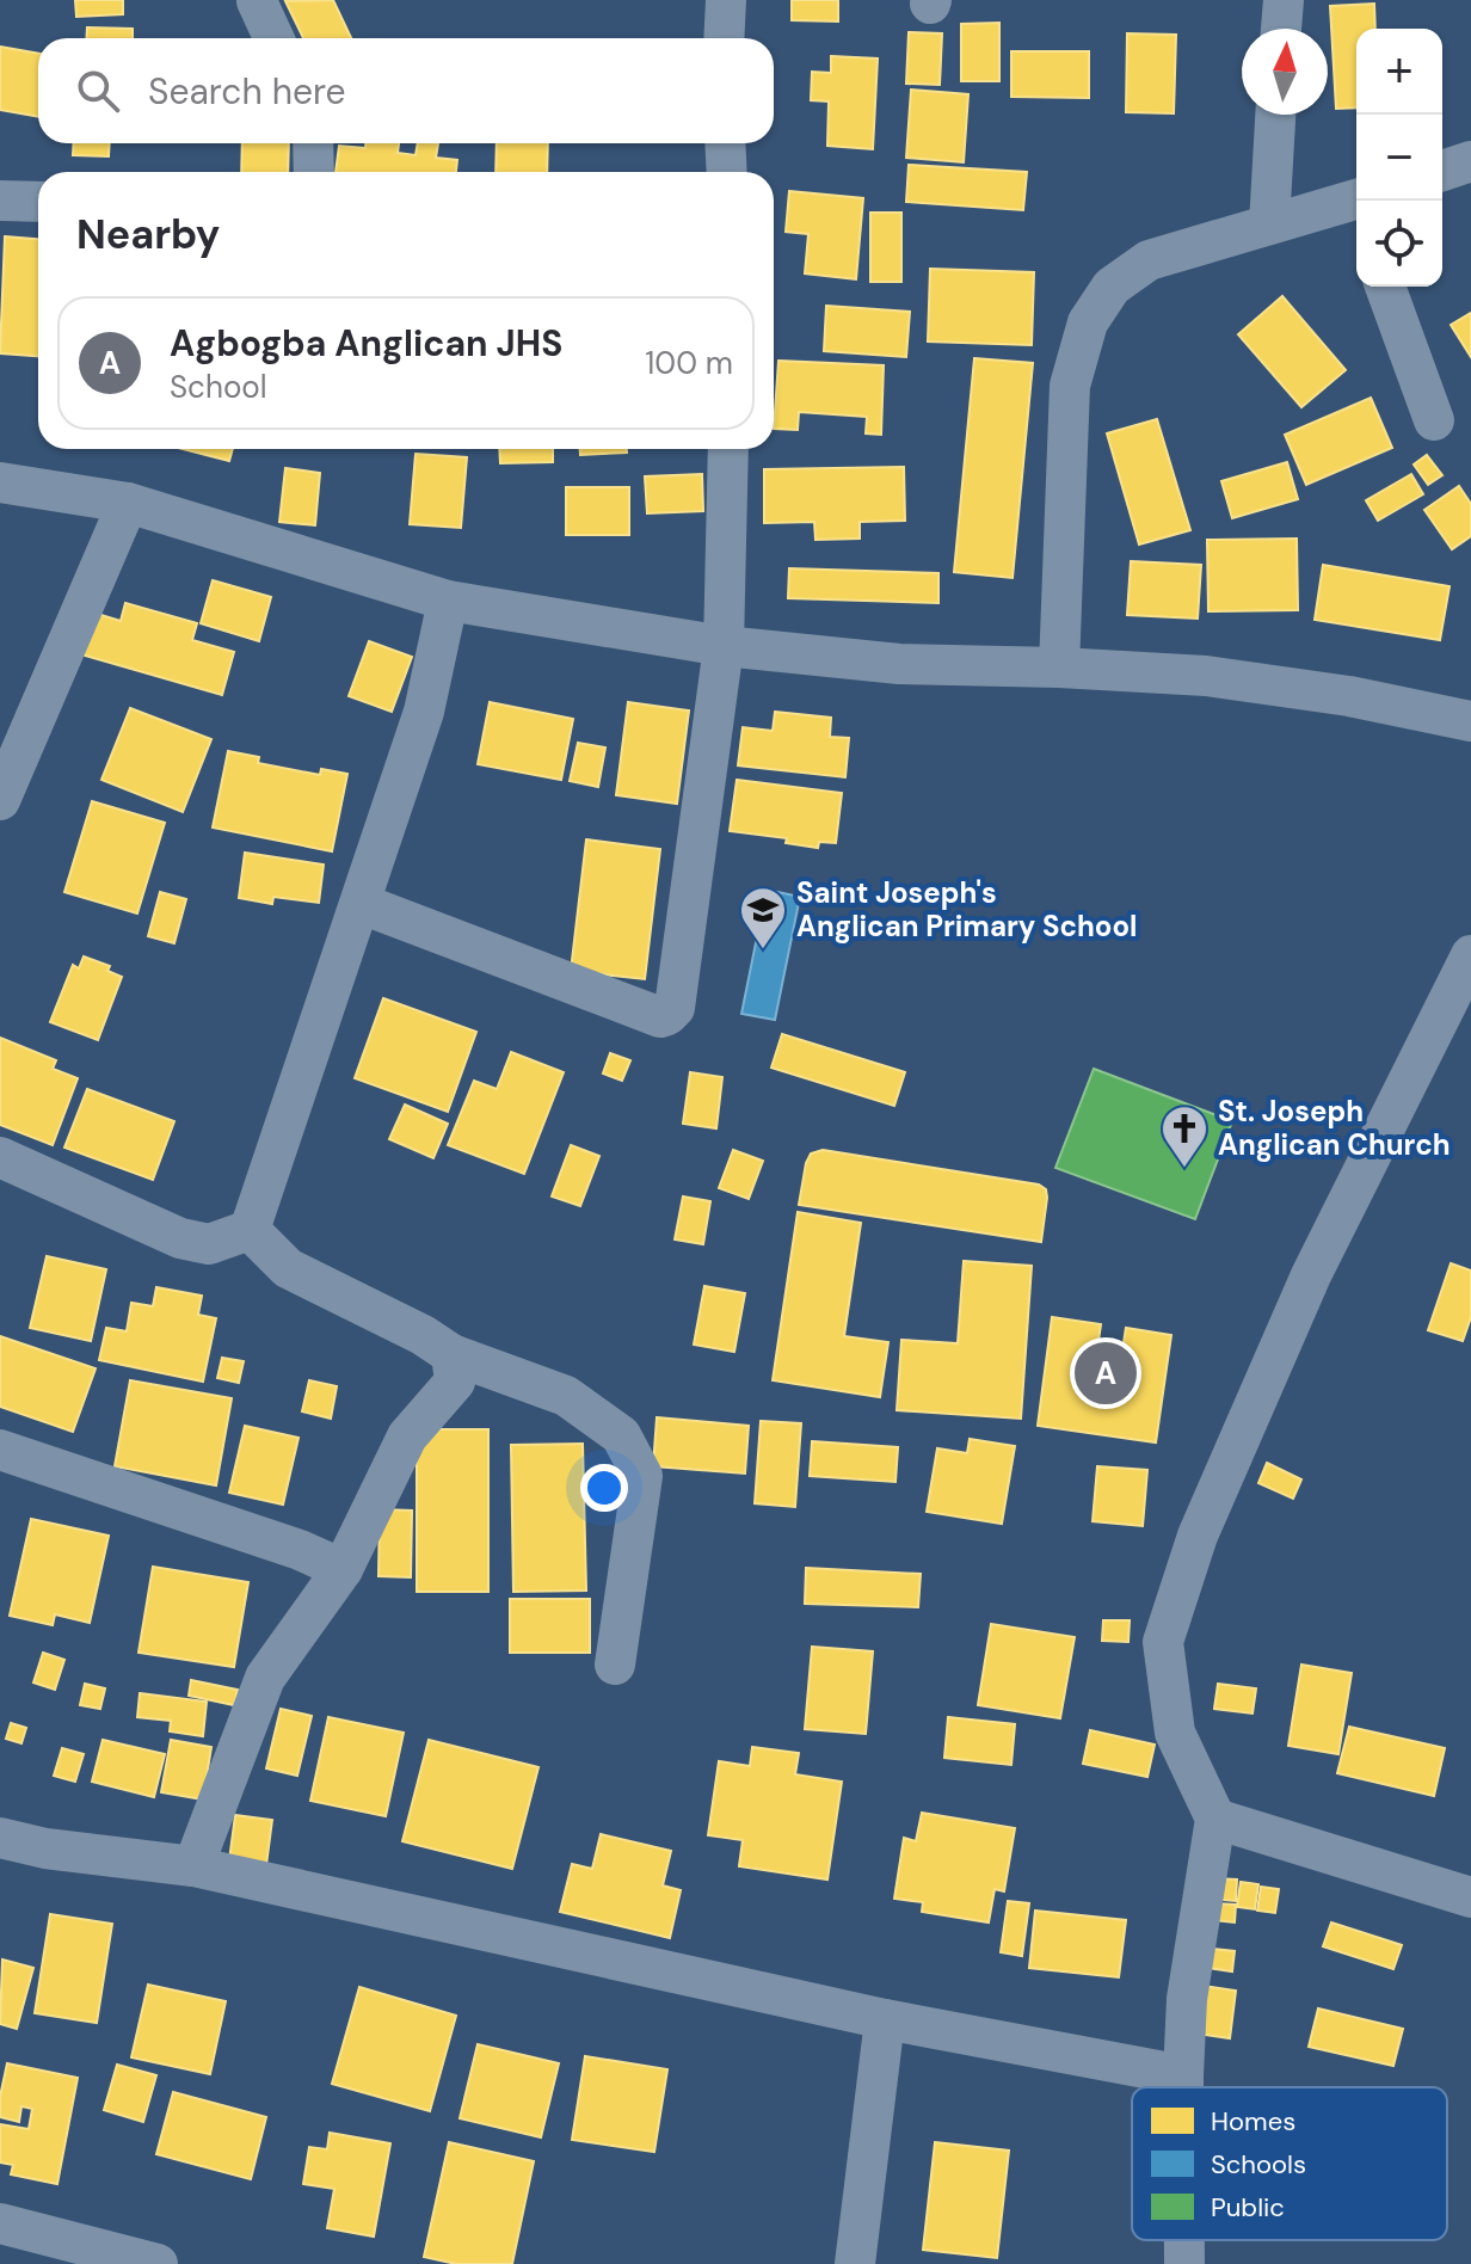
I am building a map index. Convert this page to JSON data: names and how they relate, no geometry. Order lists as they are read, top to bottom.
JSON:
{
  "places": {
    "school or university": ["Saint Joseph's Anglican Primary School"],
    "church": ["St. Joseph Anglican Church"]
  },
  "legend": ["Homes", "Schools", "Public"],
  "north": "top",
  "page": {
    "map_buttons": ["+", "−"],
    "search": "Search here",
    "heading": "Nearby",
    "list": [
      {
        "mark": "A",
        "name": "Agbogba Anglican JHS",
        "note": "School",
        "value": "100 m"
      }
    ],
    "pins": "A"
  }
}
